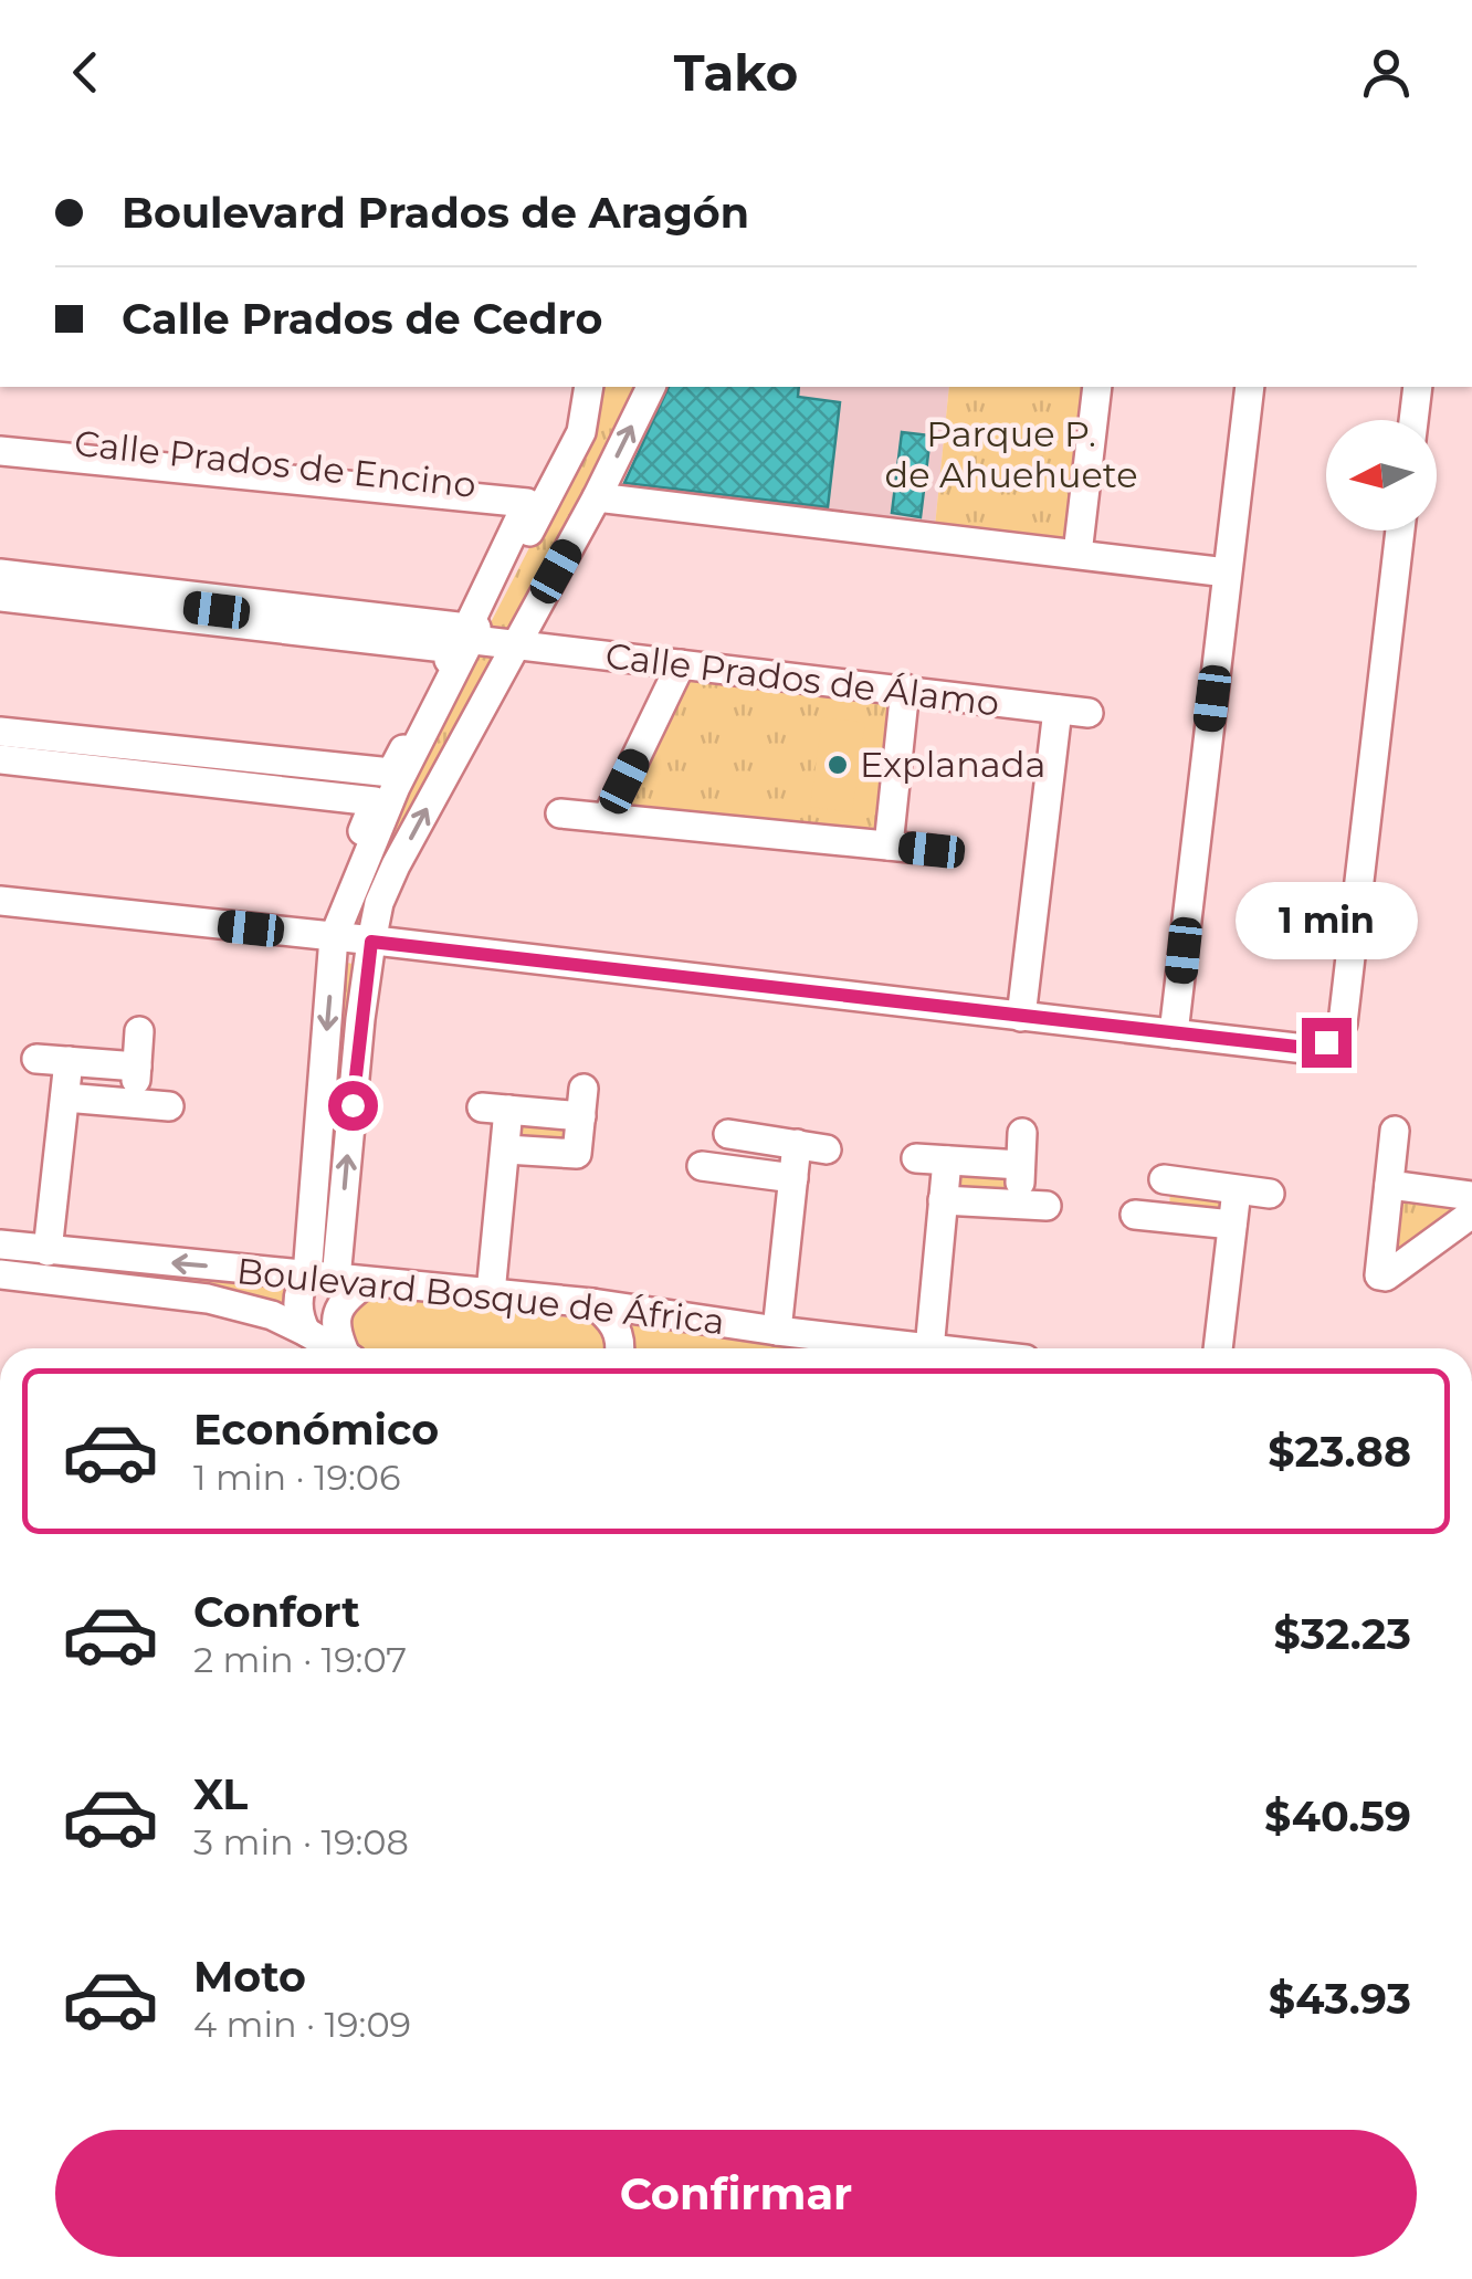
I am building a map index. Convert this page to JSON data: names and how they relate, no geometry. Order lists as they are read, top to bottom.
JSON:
{
  "streets": {
    "street": ["Calle Prados de Encino", "Calle Prados de Álamo", "Boulevard Bosque de África"]
  },
  "parks": ["Parque P. de Ahuehuete"],
  "places": ["Explanada"],
  "north": "left",
  "page": {
    "header": "Tako",
    "banner": ["Boulevard Prados de Aragón", "Calle Prados de Cedro"],
    "bubble": "1 min",
    "list": [
      {
        "name": "Económico",
        "note": "1 min · 19:06",
        "value": "$23.88"
      },
      {
        "name": "Confort",
        "note": "2 min · 19:07",
        "value": "$32.23"
      },
      {
        "name": "XL",
        "note": "3 min · 19:08",
        "value": "$40.59"
      },
      {
        "name": "Moto",
        "note": "4 min · 19:09",
        "value": "$43.93"
      }
    ],
    "buttons": "Confirmar"
  }
}
